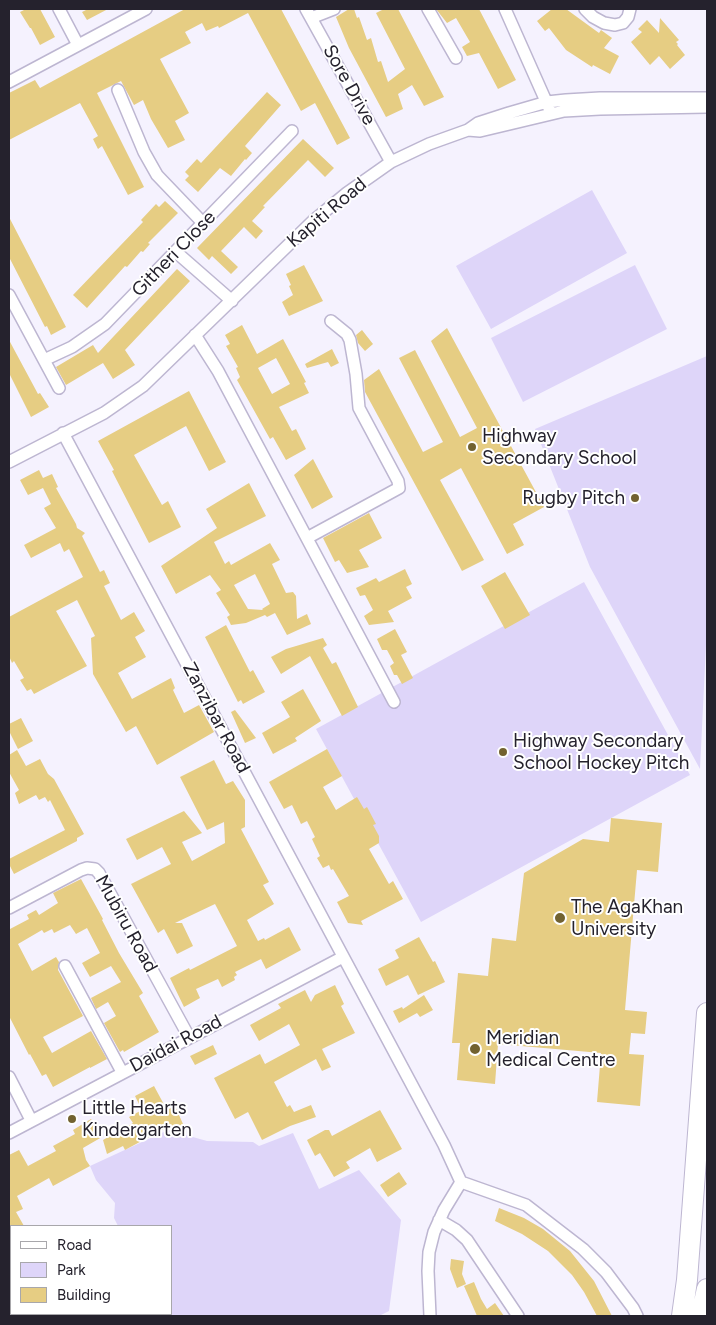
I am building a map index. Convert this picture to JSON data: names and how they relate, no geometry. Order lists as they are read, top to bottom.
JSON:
{
  "streets": {
    "street": [
      "Sore Drive",
      "Kapiti Road",
      "Githeri Close",
      "Zanzibar Road",
      "Mubiru Road",
      "Daidai Road"
    ]
  },
  "crossings": [
    ["Sore Drive", "Kapiti Road"],
    ["Kapiti Road", "Zanzibar Road"],
    ["Zanzibar Road", "Daidai Road"],
    ["Mubiru Road", "Daidai Road"]
  ],
  "places": [
    "Highway Secondary School",
    "Rugby Pitch",
    "Highway Secondary School Hockey Pitch",
    "The AgaKhan University",
    "Meridian Medical Centre",
    "Little Hearts Kindergarten"
  ],
  "legend": ["Road", "Park", "Building"]
}
